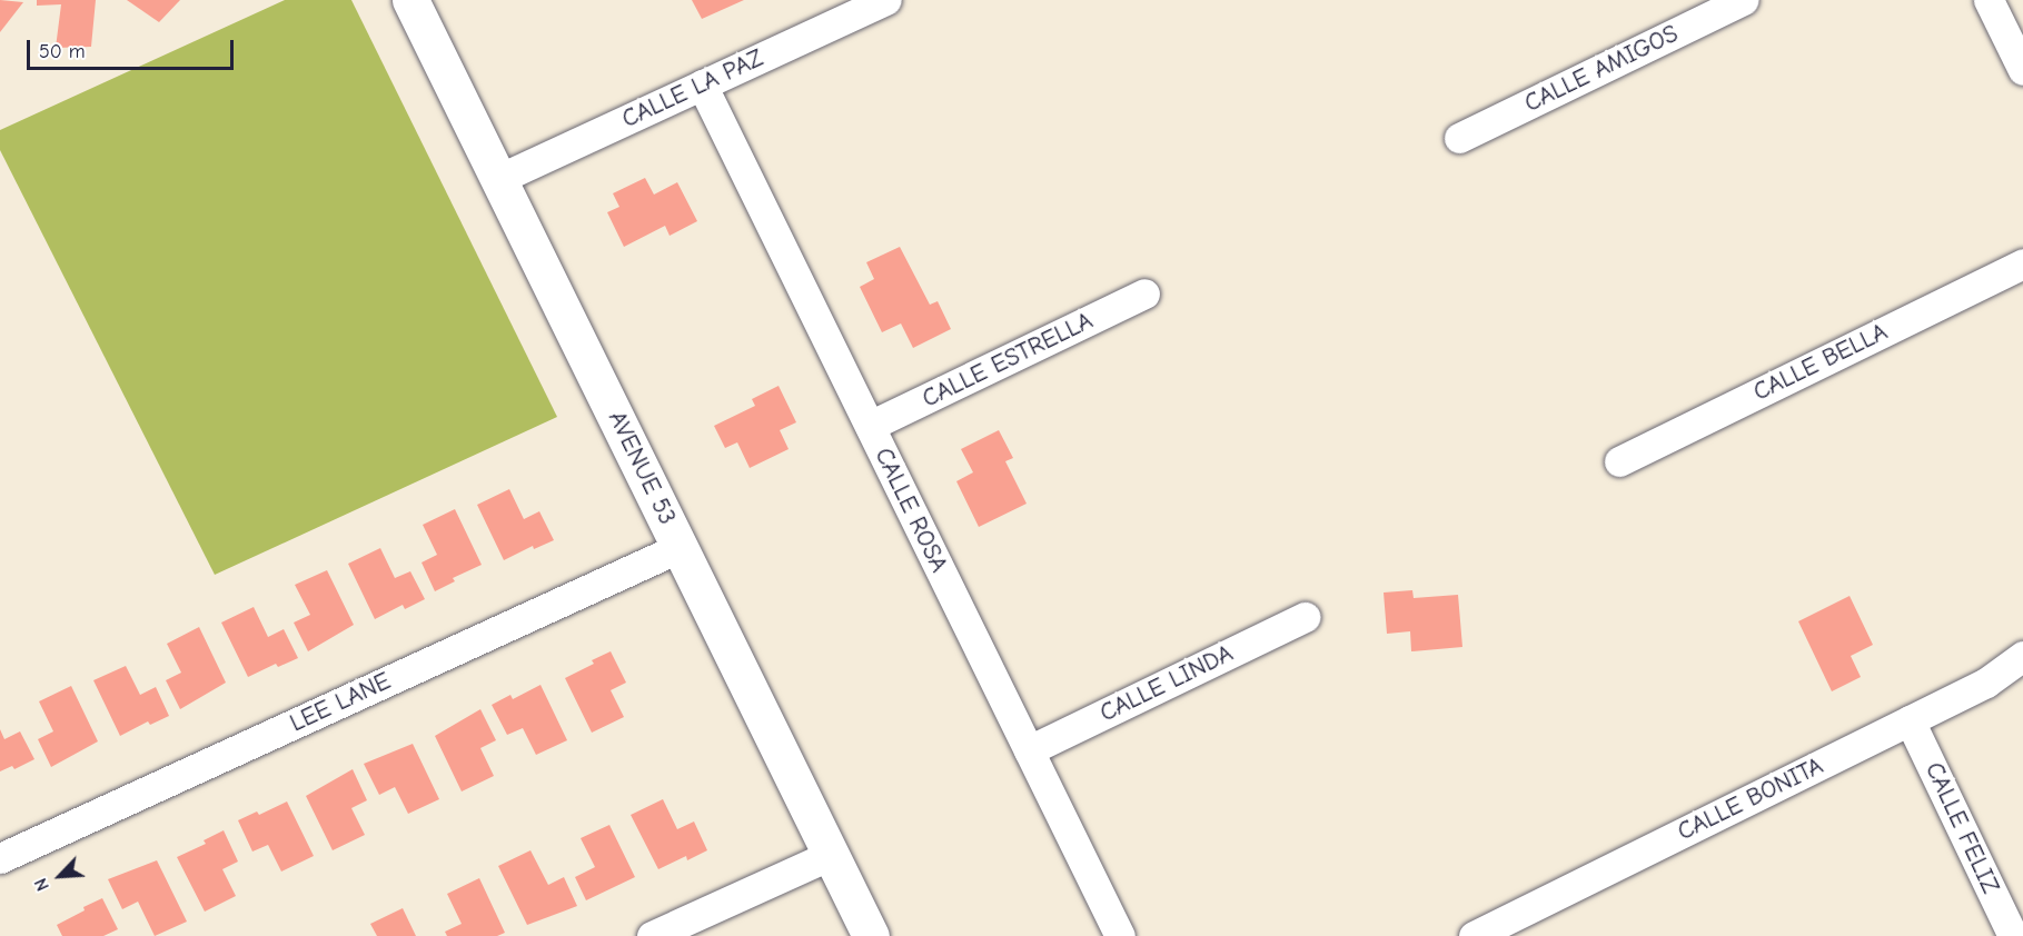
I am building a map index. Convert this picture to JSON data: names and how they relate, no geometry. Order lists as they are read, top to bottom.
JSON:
{
  "streets": {
    "street": [
      "CALLE AMIGOS",
      "CALLE LA PAZ",
      "CALLE ESTRELLA",
      "CALLE BELLA",
      "AVENUE 53",
      "CALLE ROSA",
      "CALLE LINDA",
      "LEE LANE",
      "CALLE BONITA",
      "CALLE FELIZ"
    ]
  },
  "crossings": [
    ["CALLE LA PAZ", "AVENUE 53"],
    ["CALLE LA PAZ", "CALLE ROSA"],
    ["CALLE ESTRELLA", "CALLE ROSA"],
    ["AVENUE 53", "LEE LANE"],
    ["CALLE ROSA", "CALLE LINDA"],
    ["CALLE BONITA", "CALLE FELIZ"]
  ],
  "scale_bar": "50 m",
  "north": "bottom left"
}
